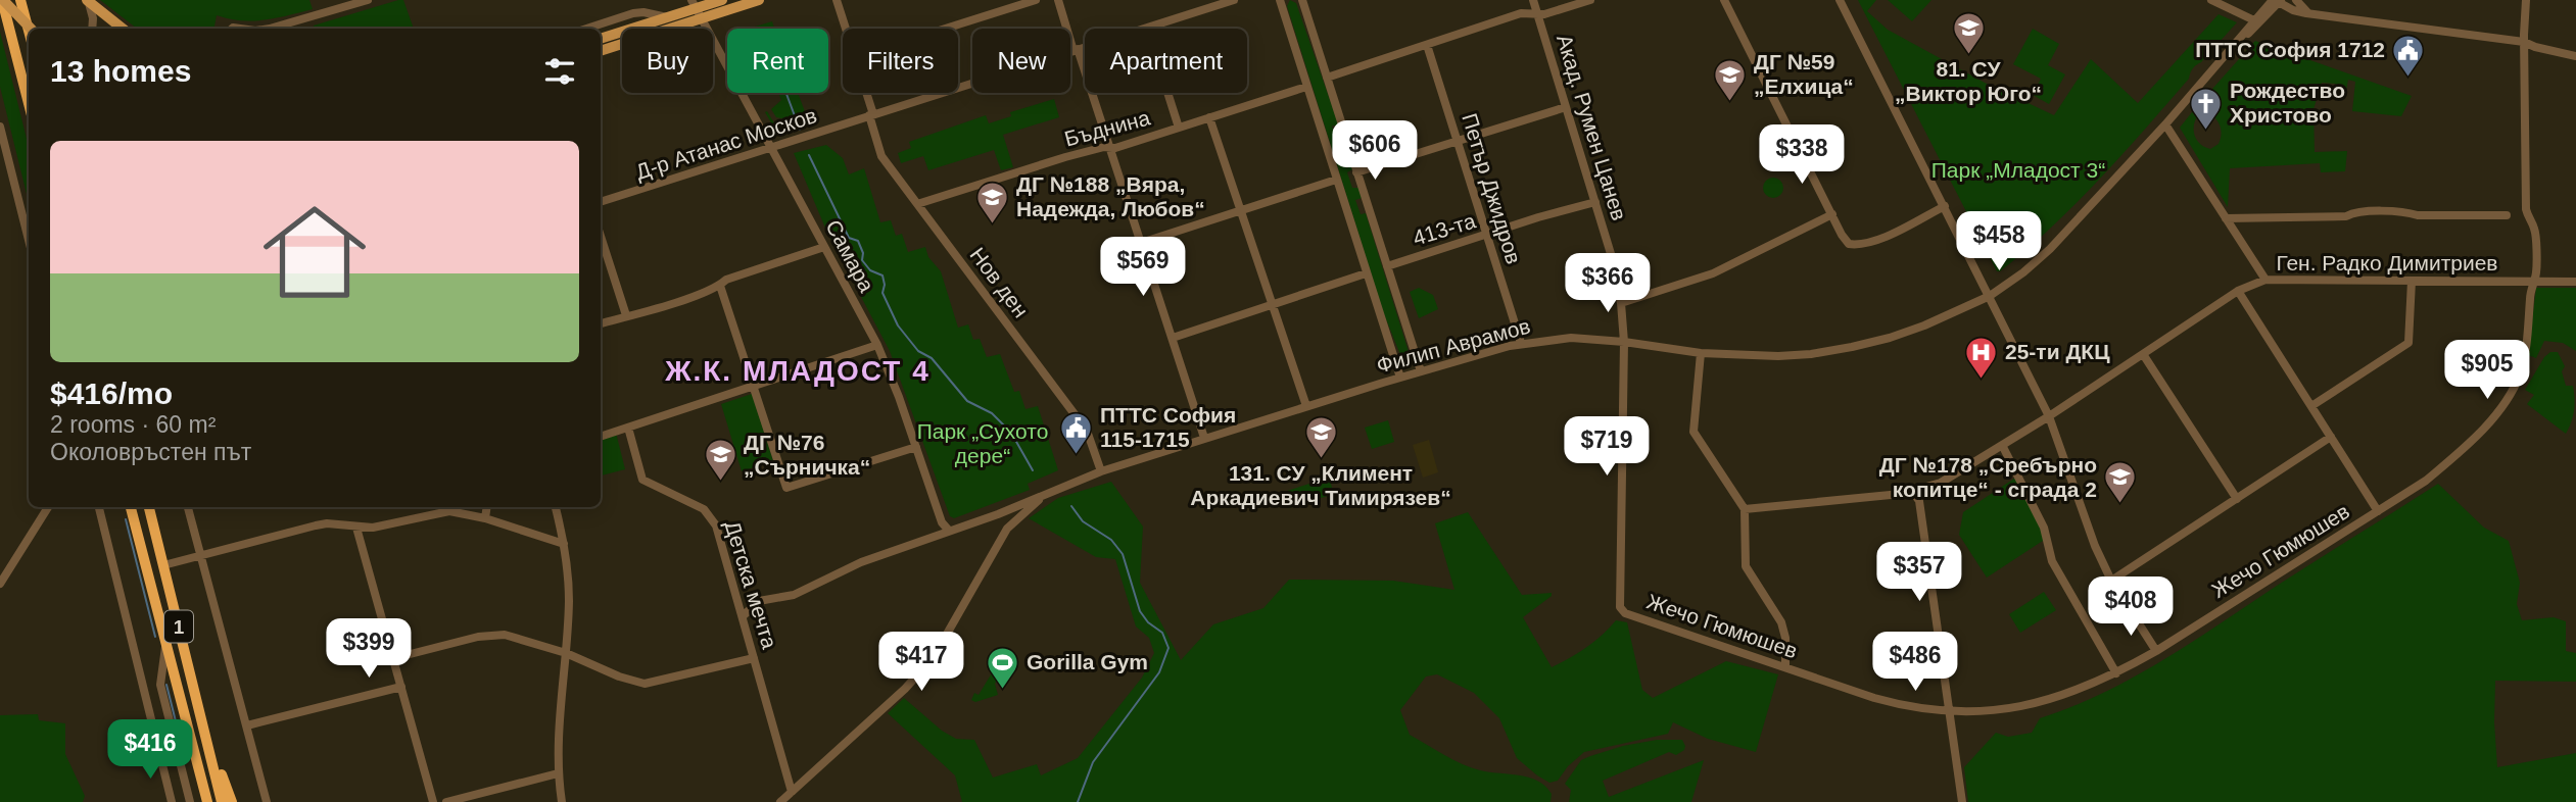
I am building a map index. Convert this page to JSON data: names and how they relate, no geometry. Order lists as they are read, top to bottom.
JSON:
{
  "streets": {
    "highway": ["1"],
    "street": [
      "Акад. Румен Цанев",
      "Бъднина",
      "Д-р Атанас Москов",
      "Петър Джидров",
      "413-та",
      "Самара",
      "Ген. Радко Димитриев",
      "Нов ден",
      "Филип Аврамов",
      "Жечо Гюмюшев",
      "Детска мечта"
    ]
  },
  "crossings": [
    ["Акад. Румен Цанев", "413-та"],
    ["Акад. Румен Цанев", "Филип Аврамов"],
    ["Акад. Румен Цанев", "Жечо Гюмюшев"],
    ["Бъднина", "Нов ден"],
    ["Д-р Атанас Москов", "Самара"],
    ["Д-р Атанас Москов", "Нов ден"],
    ["Петър Джидров", "413-та"],
    ["Петър Джидров", "Филип Аврамов"],
    ["Самара", "Филип Аврамов"],
    ["Ген. Радко Димитриев", "Жечо Гюмюшев"],
    ["Нов ден", "Филип Аврамов"],
    ["Филип Аврамов", "Детска мечта"]
  ],
  "districts": ["Ж.К. МЛАДОСТ 4"],
  "parks": ["Парк „Младост 3“", "Парк „Сухото дере“"],
  "places": {
    "school or university": [
      "81. СУ „Виктор Юго“",
      "ДГ №59 „Елхица“",
      "ДГ №188 „Вяра, Надежда, Любов“",
      "131. СУ „Климент Аркадиевич Тимирязев“",
      "ДГ №76 „Сърничка“",
      "ДГ №178 „Сребърно копитце“ - сграда 2"
    ],
    "public building": ["ПТТС София 1712", "ПТТС София 115-1715"],
    "church": ["Рождество Христово"],
    "hospital": ["25-ти ДКЦ"],
    "sports": ["Gorilla Gym"]
  },
  "page": {
    "chip": [
      "Buy",
      "Rent",
      "Filters",
      "New",
      "Apartment"
    ],
    "heading": "13 homes",
    "list": [
      {
        "name": "$416/mo",
        "note": "2 rooms · 60 m² · Околовръстен път"
      }
    ],
    "price": [
      "$606",
      "$338",
      "$458",
      "$569",
      "$366",
      "$905",
      "$719",
      "$357",
      "$408",
      "$399",
      "$417",
      "$486",
      "$416"
    ]
  }
}
